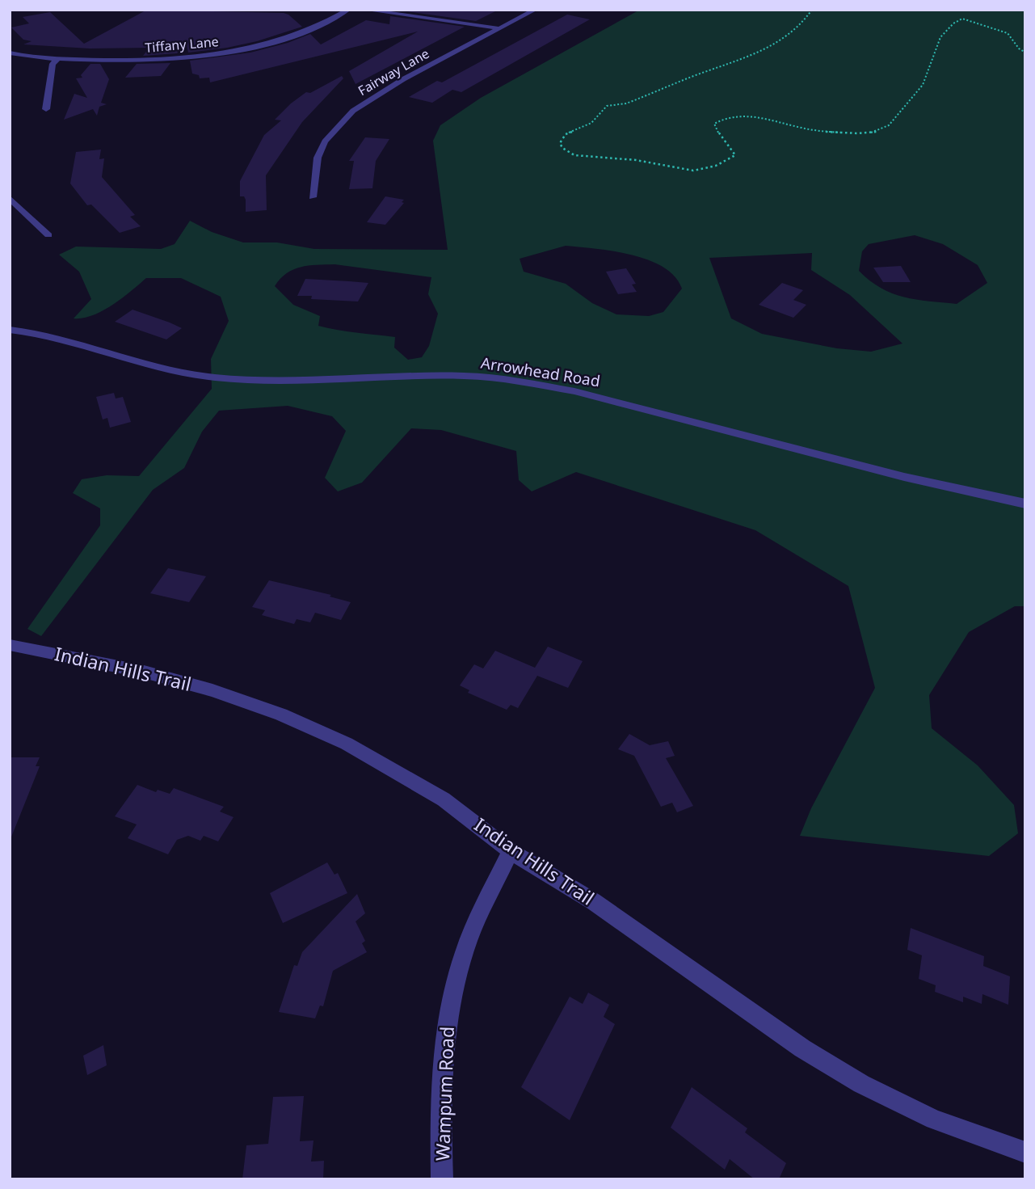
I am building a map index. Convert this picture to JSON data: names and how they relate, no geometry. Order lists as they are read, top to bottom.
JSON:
{
  "streets": {
    "street": [
      "Tiffany Lane",
      "Fairway Lane",
      "Arrowhead Road",
      "Indian Hills Trail",
      "Wampum Road"
    ]
  },
  "crossings": [
    ["Indian Hills Trail", "Wampum Road"]
  ]
}
